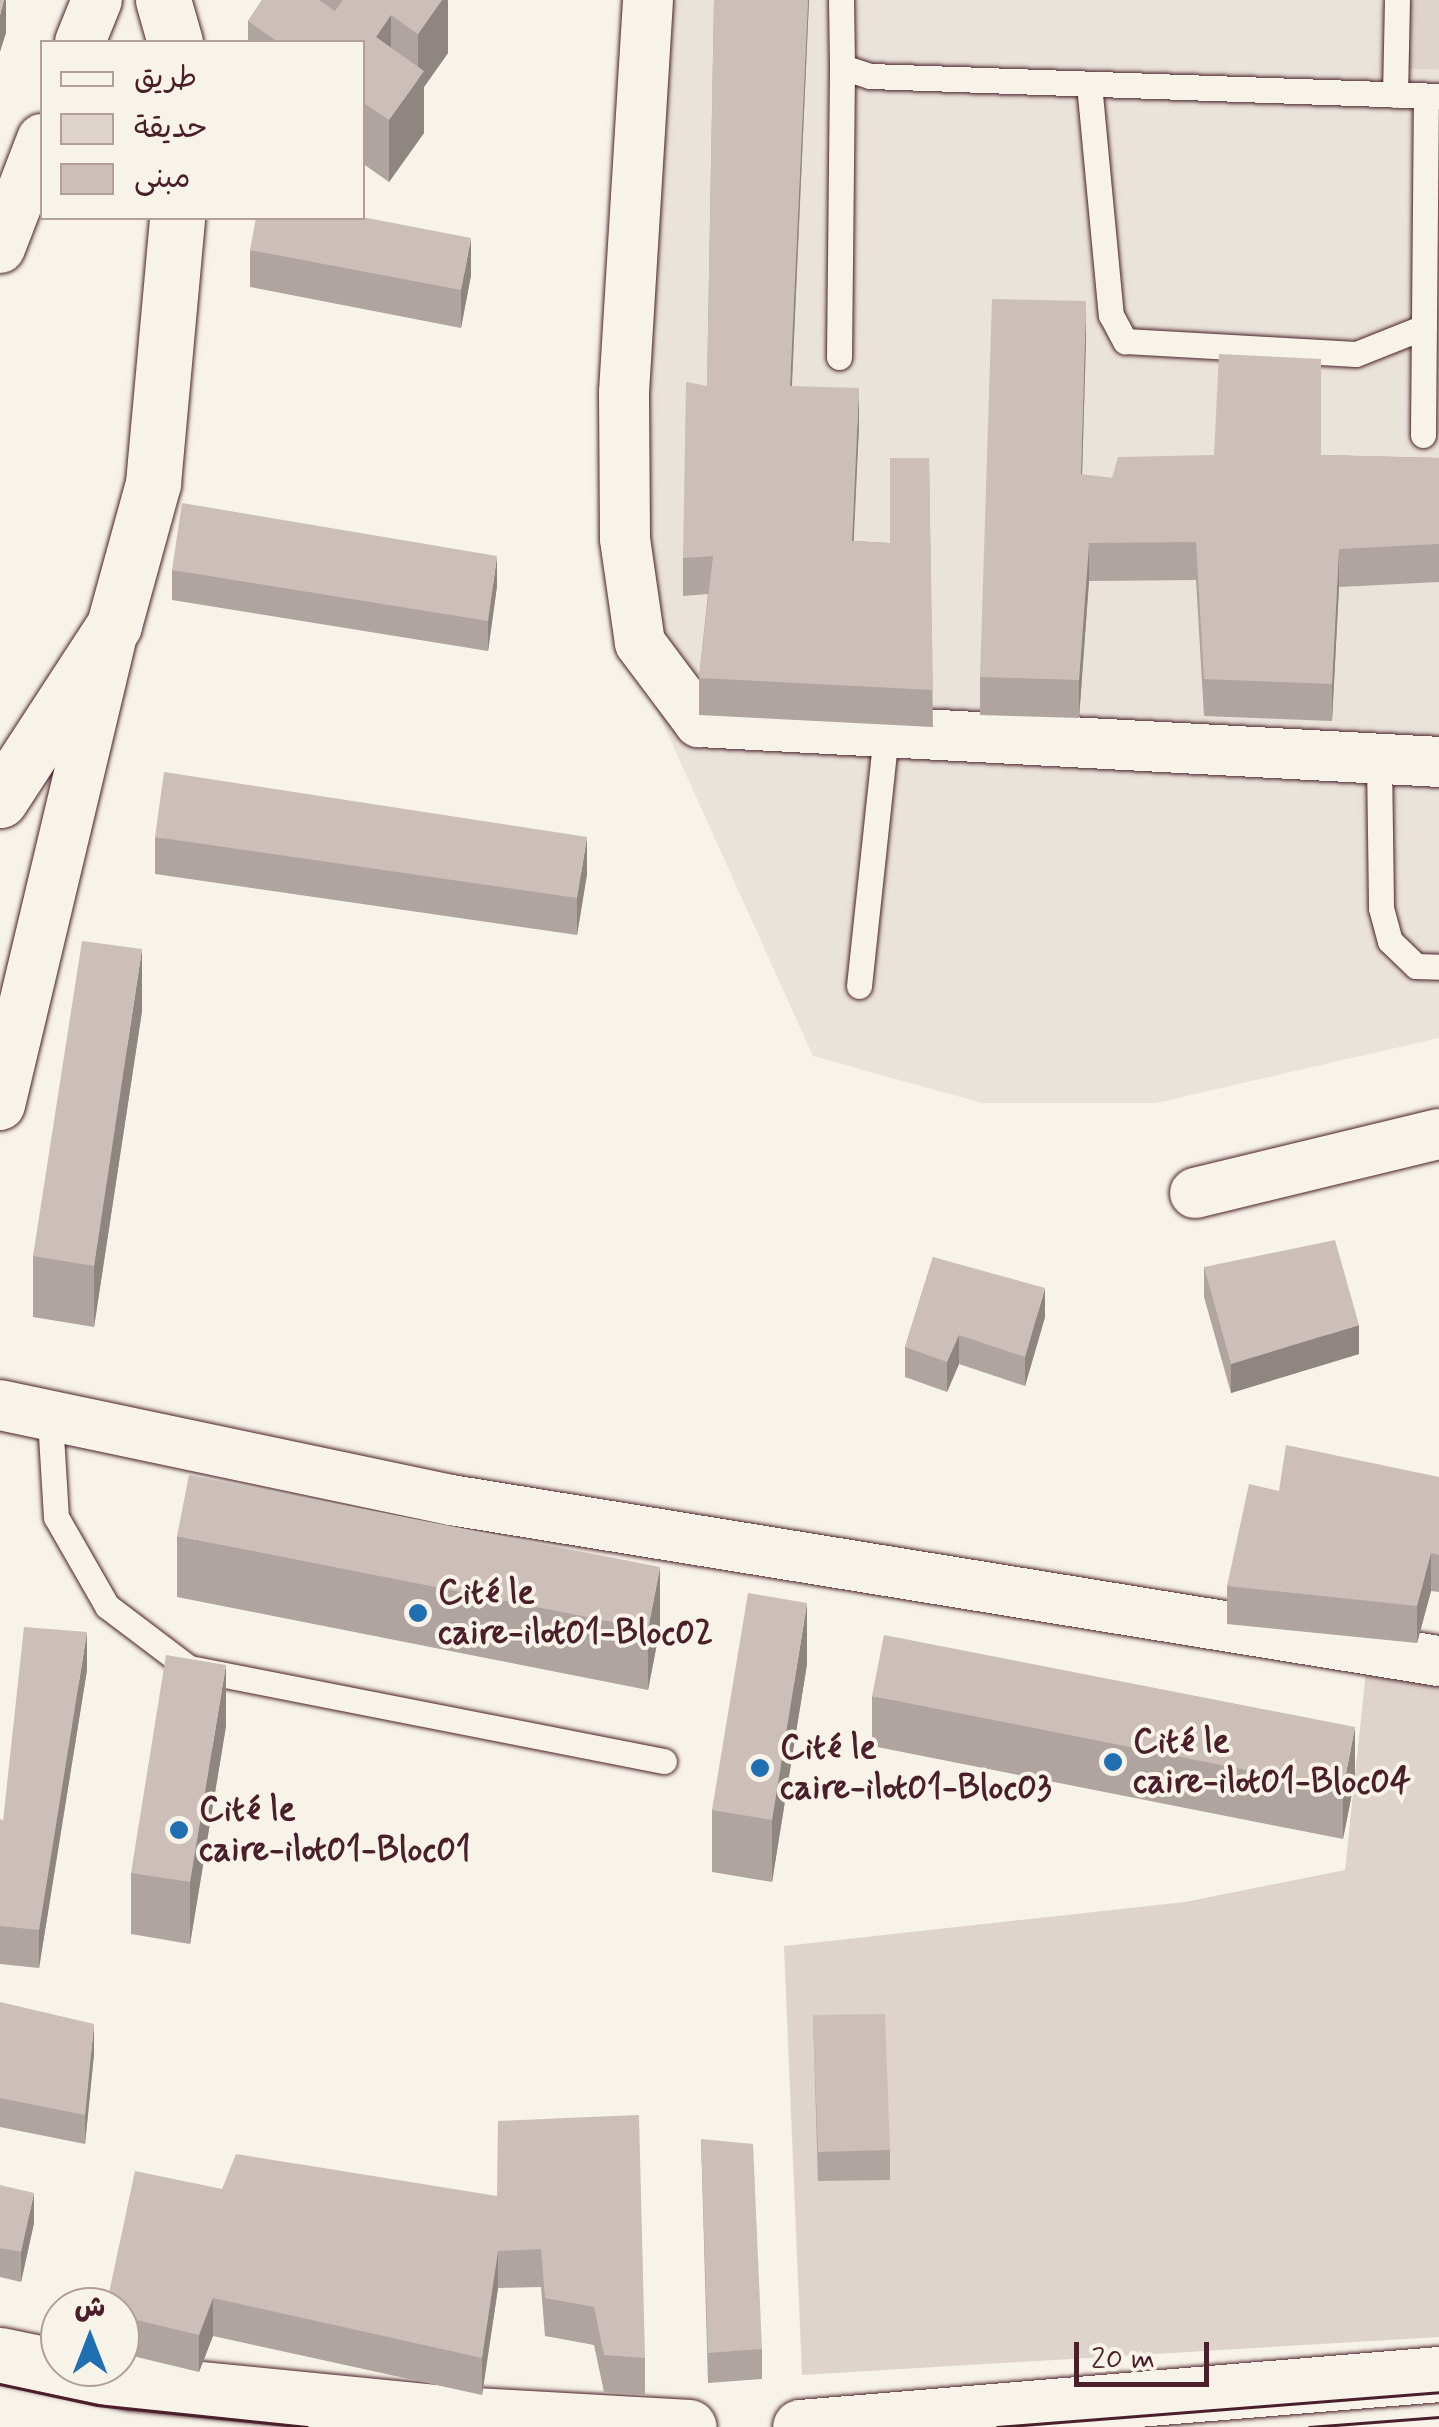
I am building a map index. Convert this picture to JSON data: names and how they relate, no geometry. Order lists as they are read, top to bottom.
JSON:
{
  "places": [
    "Cité le caire-ilot01-Bloc02",
    "Cité le caire-ilot01-Bloc04",
    "Cité le caire-ilot01-Bloc03",
    "Cité le caire-ilot01-Bloc01"
  ],
  "legend": ["طريق", "حديقة", "مبنى"],
  "scale_bar": "20 m",
  "north": "top"
}
